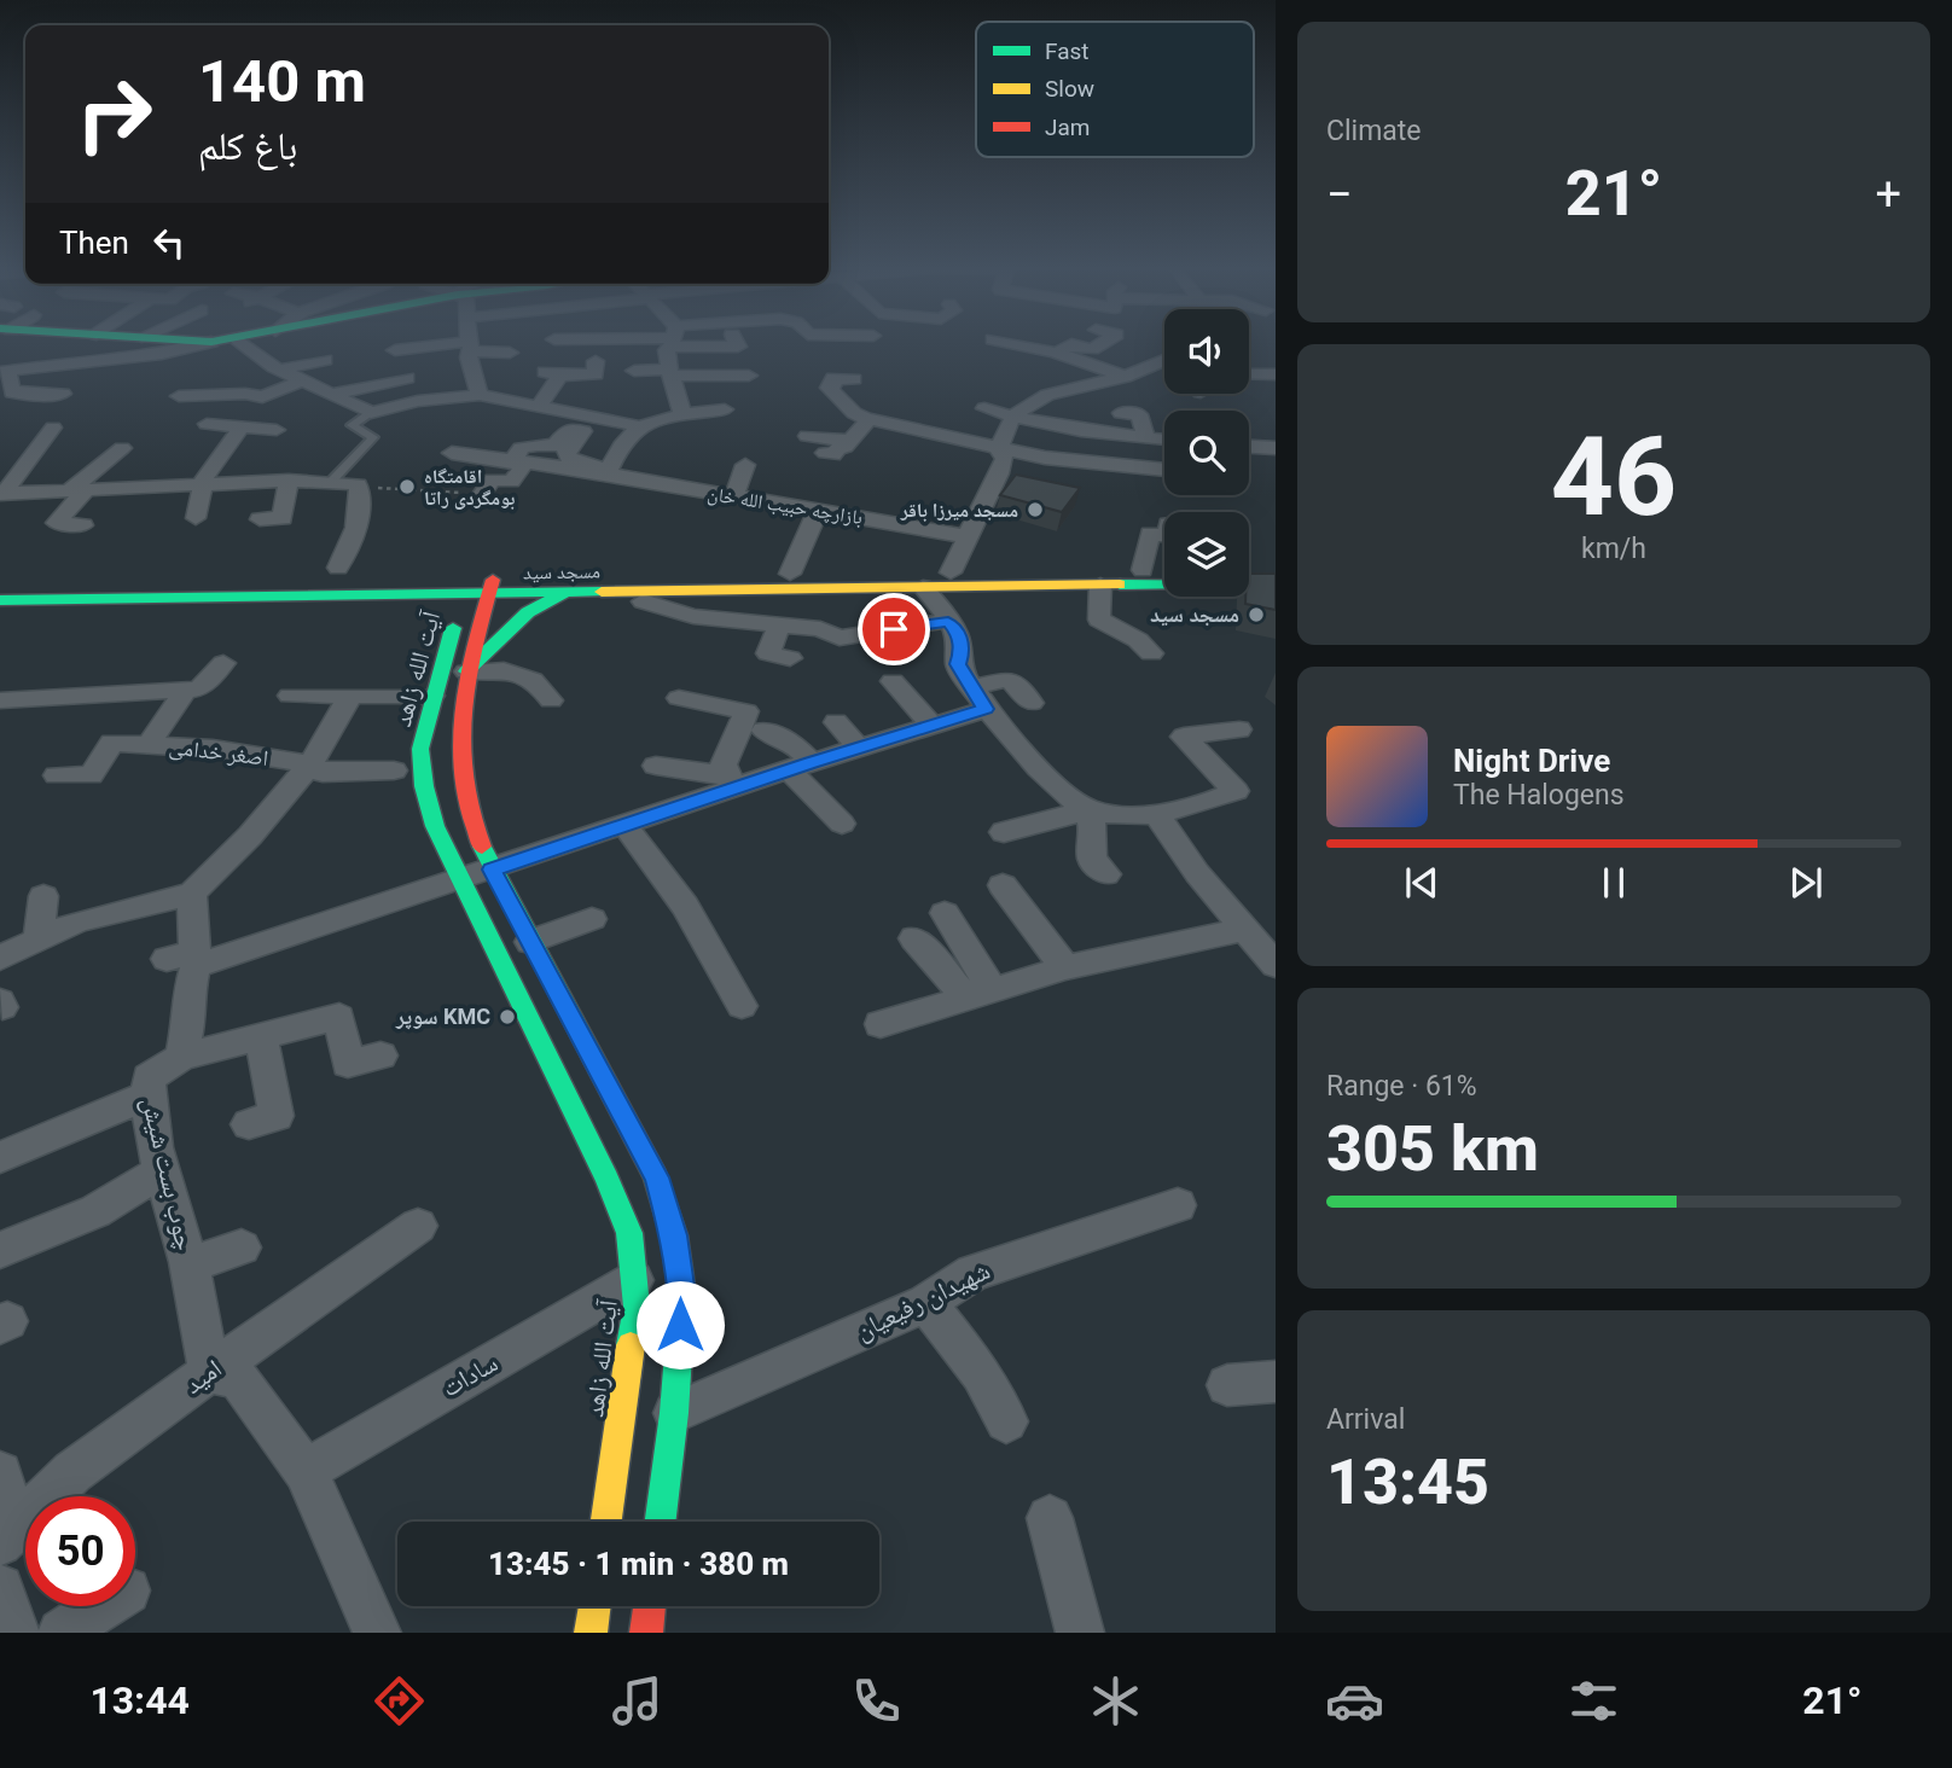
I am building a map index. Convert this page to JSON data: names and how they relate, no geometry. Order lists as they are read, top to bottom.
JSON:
{
  "streets": {
    "main road": ["مسجد سید", "آیت الله زاهد"],
    "street": [
      "بازارچه حبیب الله خان",
      "اصغر خدامی",
      "چوب بست شیش",
      "شهیدان رفیعیان",
      "سادات",
      "امید"
    ]
  },
  "crossings": [
    ["مسجد سید", "آیت الله زاهد"],
    ["آیت الله زاهد", "سادات"],
    ["چوب بست شیش", "امید"]
  ],
  "places": [
    "اقامتگاه بومگردی راتا",
    "مسجد میرزا باقر",
    "مسجد سید",
    "سوپر KMC"
  ],
  "legend": ["Fast", "Slow", "Jam"],
  "page": {
    "tile": [
      "Climate",
      ["46", "km/h"],
      ["Range · 61%", "305 km"],
      ["Arrival", "13:45"]
    ],
    "turn": ["140 m", "باغ کلم"],
    "heat": ["−", "21°", "+"],
    "then": "Then",
    "song": ["Night Drive", "The Halogens"],
    "limit": "50",
    "trip": "13:45 · 1 min · 380 m",
    "tabs": ["13:44", "21°"]
  }
}
